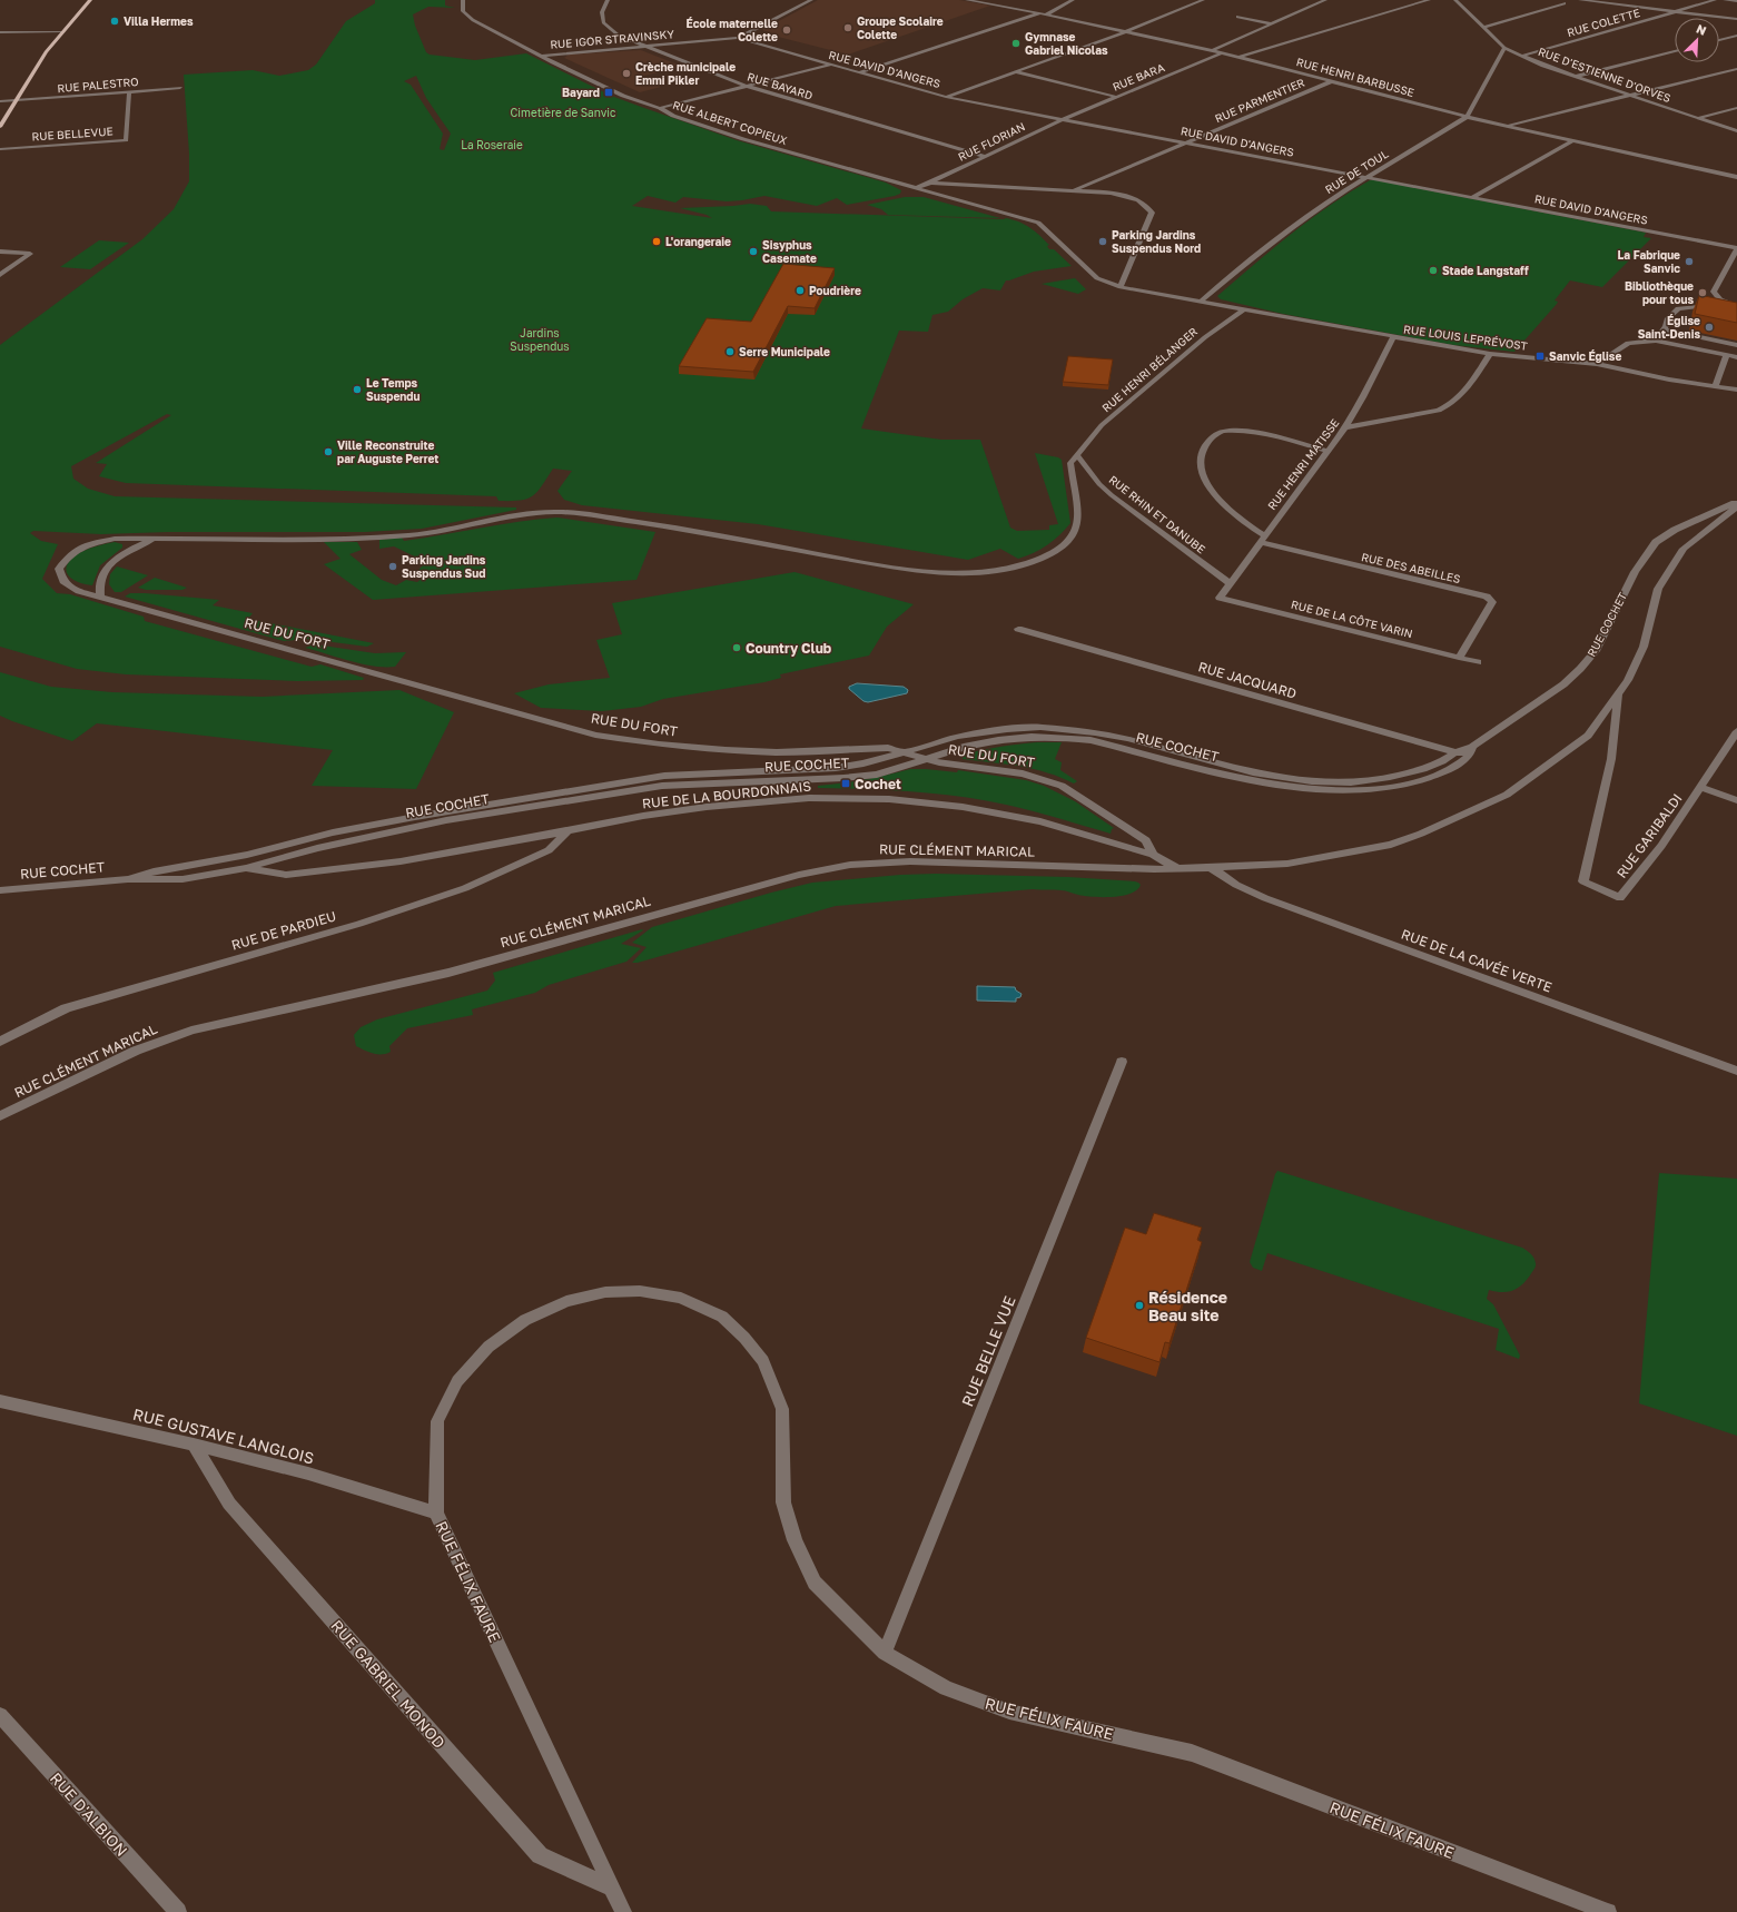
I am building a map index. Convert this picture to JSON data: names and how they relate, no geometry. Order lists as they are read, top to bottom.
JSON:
{
  "streets": {
    "street": [
      "RUE COLETTE",
      "RUE IGOR STRAVINSKY",
      "RUE DAVID D'ANGERS",
      "RUE D'ESTIENNE D'ORVES",
      "RUE BARA",
      "RUE HENRI BARBUSSE",
      "RUE PALESTRO",
      "RUE BAYARD",
      "RUE PARMENTIER",
      "RUE ALBERT COPIEUX",
      "RUE BELLEVUE",
      "RUE FLORIAN",
      "RUE DE TOUL",
      "RUE LOUIS LEPRÉVOST",
      "RUE HENRI BÉLANGER",
      "RUE HENRI MATISSE",
      "RUE RHIN ET DANUBE",
      "RUE DES ABEILLES",
      "RUE DE LA CÔTE VARIN",
      "RUE COCHET",
      "RUE DU FORT",
      "RUE JACQUARD",
      "RUE DE LA BOURDONNAIS",
      "RUE GARIBALDI",
      "RUE CLÉMENT MARICAL",
      "RUE DE PARDIEU",
      "RUE DE LA CAVÉE VERTE",
      "RUE BELLE VUE",
      "RUE GUSTAVE LANGLOIS",
      "RUE FÉLIX FAURE",
      "RUE GABRIEL MONOD",
      "RUE D'ALBION"
    ]
  },
  "crossings": [
    ["RUE COLETTE", "RUE D'ESTIENNE D'ORVES"],
    ["RUE IGOR STRAVINSKY", "RUE DAVID D'ANGERS"],
    ["RUE IGOR STRAVINSKY", "RUE BAYARD"],
    ["RUE IGOR STRAVINSKY", "RUE ALBERT COPIEUX"],
    ["RUE DAVID D'ANGERS", "RUE BARA"],
    ["RUE DAVID D'ANGERS", "RUE PARMENTIER"],
    ["RUE DAVID D'ANGERS", "RUE FLORIAN"],
    ["RUE DAVID D'ANGERS", "RUE DE TOUL"],
    ["RUE BARA", "RUE HENRI BARBUSSE"],
    ["RUE BARA", "RUE FLORIAN"],
    ["RUE HENRI BARBUSSE", "RUE PARMENTIER"],
    ["RUE HENRI BARBUSSE", "RUE DE TOUL"],
    ["RUE PALESTRO", "RUE BELLEVUE"],
    ["RUE BAYARD", "RUE FLORIAN"],
    ["RUE ALBERT COPIEUX", "RUE DE TOUL"],
    ["RUE ALBERT COPIEUX", "RUE LOUIS LEPRÉVOST"],
    ["RUE ALBERT COPIEUX", "RUE HENRI BÉLANGER"],
    ["RUE LOUIS LEPRÉVOST", "RUE HENRI BÉLANGER"],
    ["RUE LOUIS LEPRÉVOST", "RUE HENRI MATISSE"],
    ["RUE HENRI BÉLANGER", "RUE RHIN ET DANUBE"],
    ["RUE HENRI BÉLANGER", "RUE DU FORT"],
    ["RUE HENRI MATISSE", "RUE RHIN ET DANUBE"],
    ["RUE HENRI MATISSE", "RUE DES ABEILLES"],
    ["RUE HENRI MATISSE", "RUE DE LA CÔTE VARIN"],
    ["RUE RHIN ET DANUBE", "RUE DU FORT"],
    ["RUE DES ABEILLES", "RUE DE LA CÔTE VARIN"],
    ["RUE COCHET", "RUE DU FORT"],
    ["RUE COCHET", "RUE JACQUARD"],
    ["RUE COCHET", "RUE DE LA BOURDONNAIS"],
    ["RUE DU FORT", "RUE DE LA BOURDONNAIS"],
    ["RUE DE LA BOURDONNAIS", "RUE CLÉMENT MARICAL"],
    ["RUE DE LA BOURDONNAIS", "RUE DE PARDIEU"],
    ["RUE BELLE VUE", "RUE FÉLIX FAURE"],
    ["RUE GUSTAVE LANGLOIS", "RUE FÉLIX FAURE"],
    ["RUE GUSTAVE LANGLOIS", "RUE GABRIEL MONOD"],
    ["RUE FÉLIX FAURE", "RUE GABRIEL MONOD"]
  ],
  "parks": ["Cimetière de Sanvic", "La Roseraie", "Jardins Suspendus"],
  "places": {
    "other": [
      "Villa Hermes",
      "Groupe Scolaire Colette",
      "École maternelle Colette",
      "Gymnase Gabriel Nicolas",
      "Crèche municipale Emmi Pikler",
      "L'orangeraie",
      "Parking Jardins Suspendus Nord",
      "Sisyphus Casemate",
      "La Fabrique Sanvic",
      "Stade Langstaff",
      "Poudrière",
      "Bibliothèque pour tous",
      "Église Saint-Denis",
      "Serre Municipale",
      "Le Temps Suspendu",
      "Ville Reconstruite par Auguste Perret",
      "Parking Jardins Suspendus Sud",
      "Country Club",
      "Résidence Beau site"
    ],
    "transit": ["Bayard", "Sanvic Église", "Cochet"]
  },
  "north": "top right"
}
